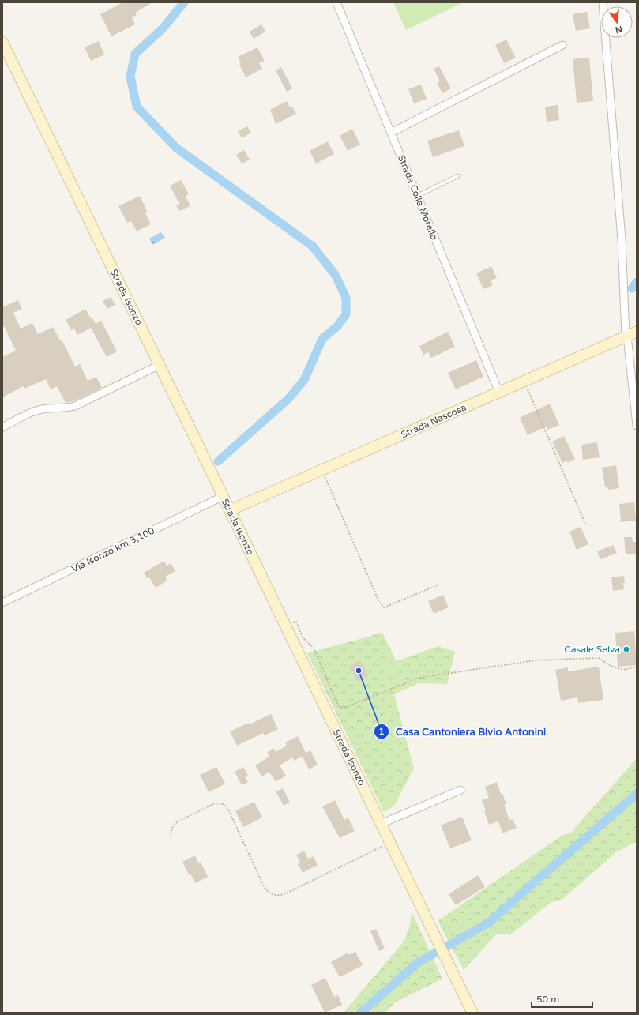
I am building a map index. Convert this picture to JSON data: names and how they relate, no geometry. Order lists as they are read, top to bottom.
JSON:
{
  "streets": {
    "main road": ["Strada Isonzo", "Strada Nascosa"],
    "street": ["Strada Colle Morello", "Via Isonzo km 3,100"]
  },
  "crossings": [
    ["Strada Colle Morello", "Strada Nascosa"],
    ["Strada Isonzo", "Strada Nascosa"],
    ["Strada Isonzo", "Via Isonzo km 3,100"]
  ],
  "places": ["Casale Selva", "Casa Cantoniera Bivio Antonini"],
  "scale_bar": "50 m",
  "north": "bottom"
}
